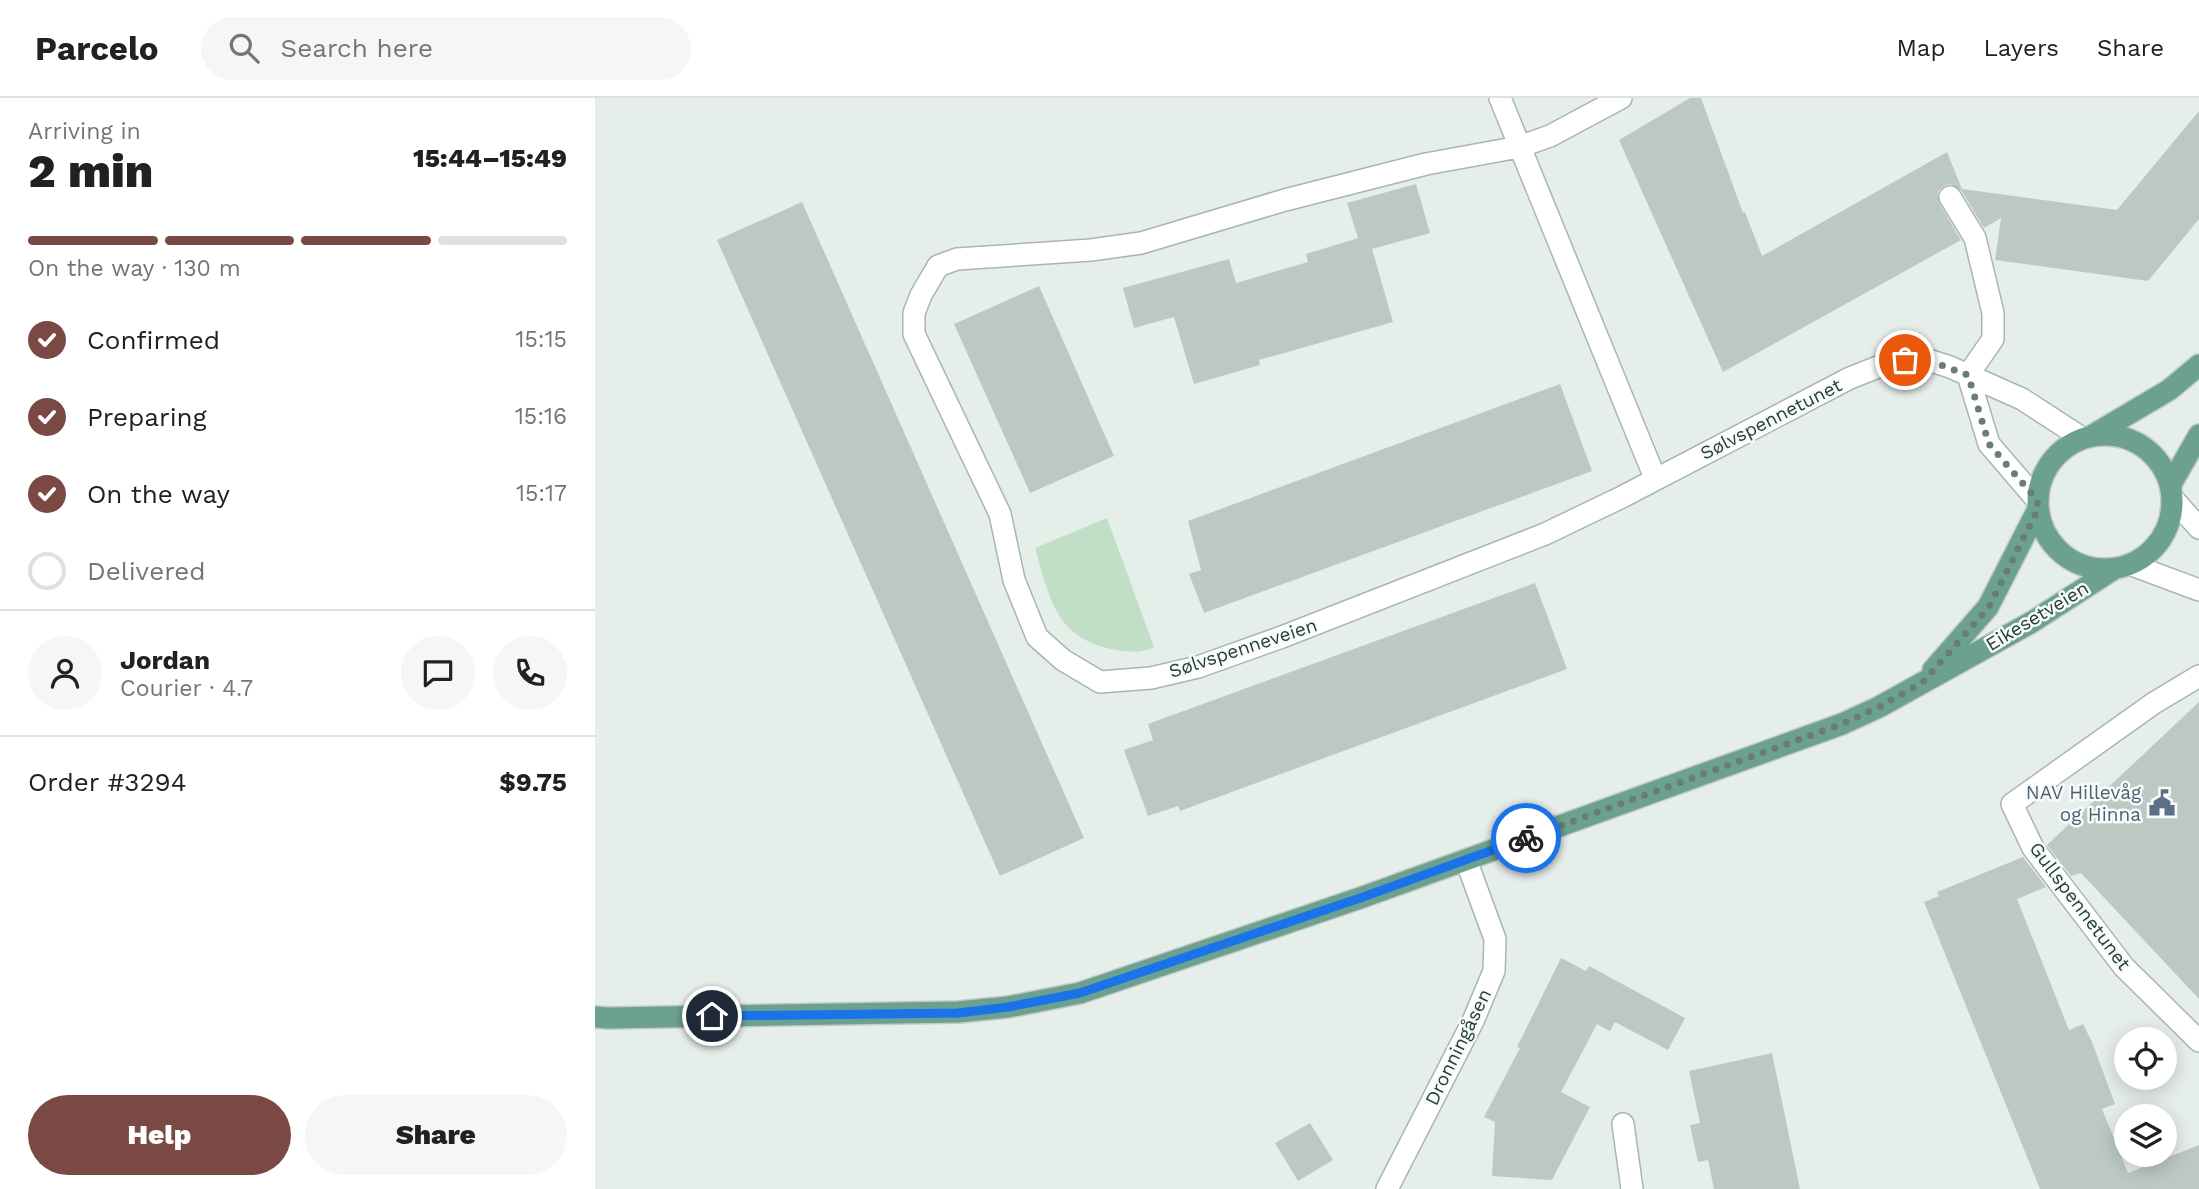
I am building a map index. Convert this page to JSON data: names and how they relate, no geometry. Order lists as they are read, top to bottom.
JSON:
{
  "streets": {
    "main road": ["Eikesetveien"],
    "street": [
      "Sølvspennetunet",
      "Sølvspenneveien",
      "Gullspennetunet",
      "Dronningåsen"
    ]
  },
  "crossings": [
    ["Sølvspennetunet", "Eikesetveien"],
    ["Sølvspennetunet", "Sølvspenneveien"],
    ["Eikesetveien", "Dronningåsen"]
  ],
  "places": {
    "public building": ["NAV Hillevåg og Hinna"]
  },
  "page": {
    "header": "Parcelo",
    "search": "Search here",
    "nav": ["Map", "Layers", "Share"],
    "heading": ["2 min", "Arriving in", "15:44–15:49"],
    "panel": [
      "Jordan",
      "Courier · 4.7",
      "Order #3294",
      "$9.75"
    ],
    "bar": "On the way · 130 m",
    "list": [
      ["Confirmed", "15:15"],
      ["Preparing", "15:16"],
      ["On the way", "15:17"],
      "Delivered"
    ],
    "buttons": ["Help", "Share"]
  }
}
